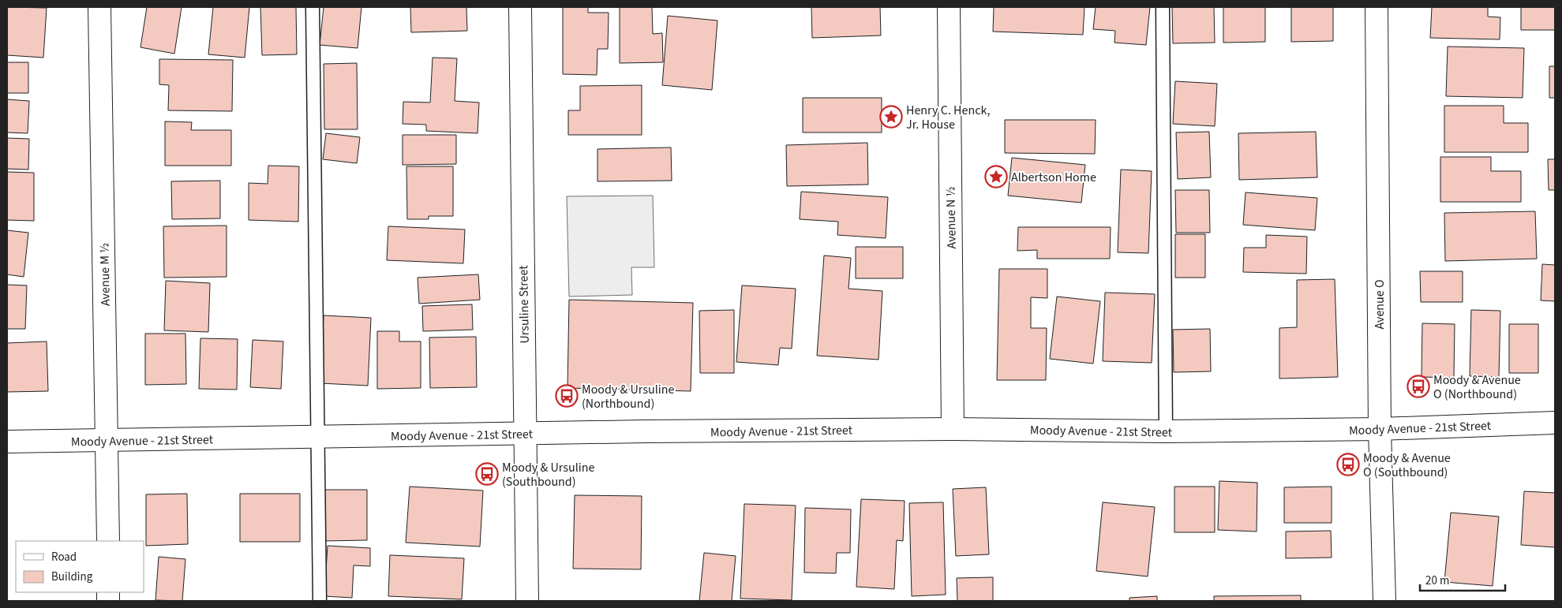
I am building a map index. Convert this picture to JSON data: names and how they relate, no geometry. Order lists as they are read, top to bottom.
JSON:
{
  "streets": {
    "street": [
      "Avenue N ½",
      "Avenue M ½",
      "Ursuline Street",
      "Avenue O",
      "Moody Avenue - 21st Street"
    ]
  },
  "crossings": [
    ["Avenue N ½", "Moody Avenue - 21st Street"],
    ["Avenue M ½", "Moody Avenue - 21st Street"],
    ["Ursuline Street", "Moody Avenue - 21st Street"],
    ["Avenue O", "Moody Avenue - 21st Street"]
  ],
  "places": {
    "place": ["Henry C. Henck, Jr. House", "Albertson Home"],
    "bus stop": [
      "Moody & Avenue O (Northbound)",
      "Moody & Ursuline (Northbound)",
      "Moody & Avenue O (Southbound)",
      "Moody & Ursuline (Southbound)"
    ]
  },
  "legend": ["Road", "Building"],
  "scale_bar": "20 m"
}
